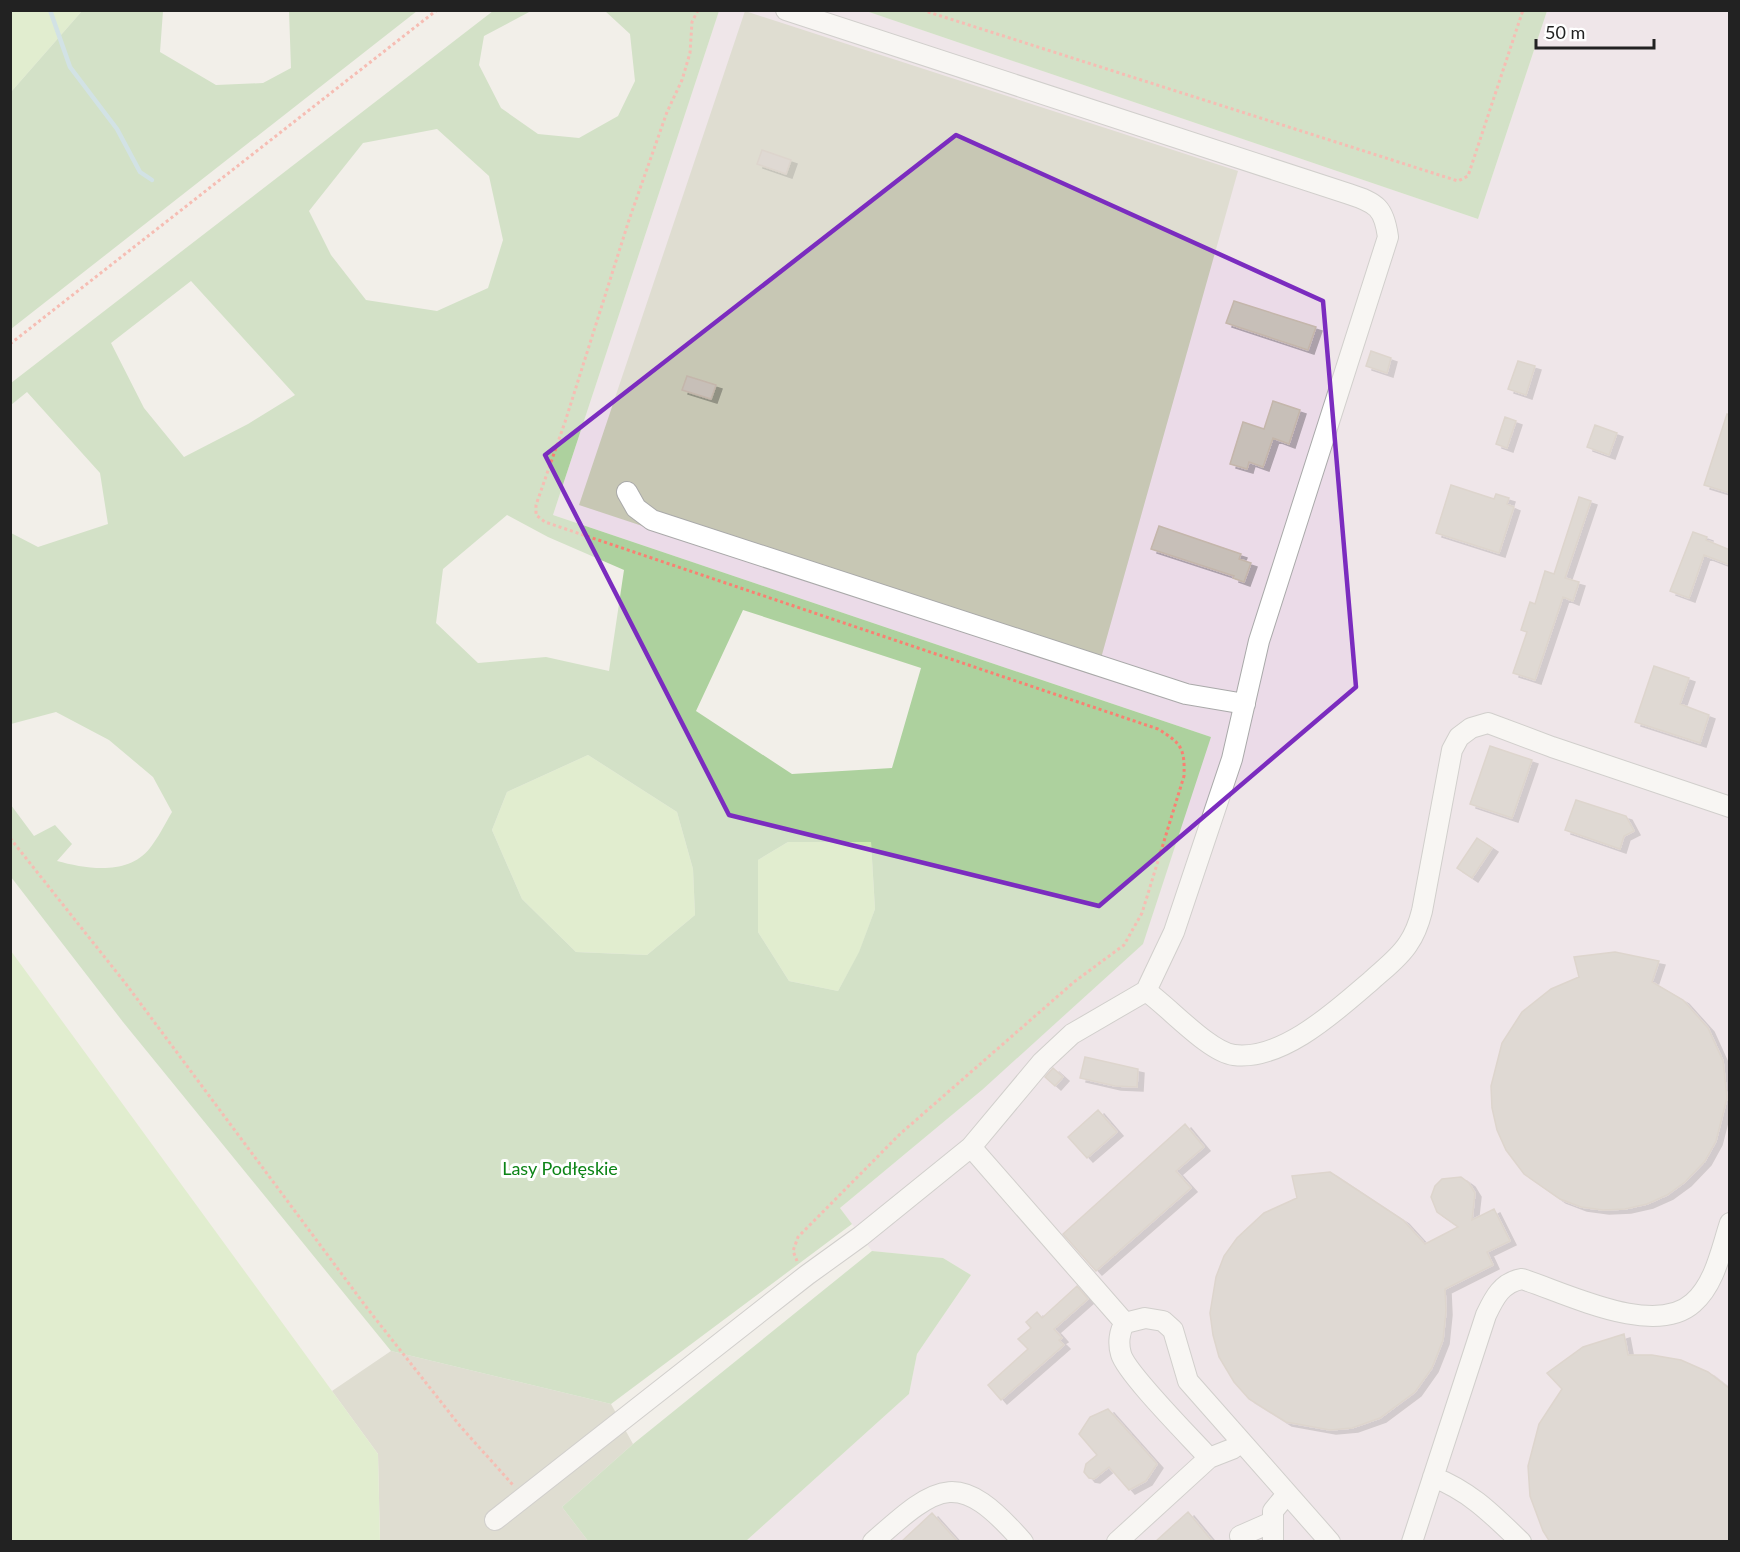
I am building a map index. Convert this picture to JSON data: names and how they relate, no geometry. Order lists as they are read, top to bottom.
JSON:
{
  "parks": ["Lasy Podłęskie"],
  "scale_bar": "50 m"
}
